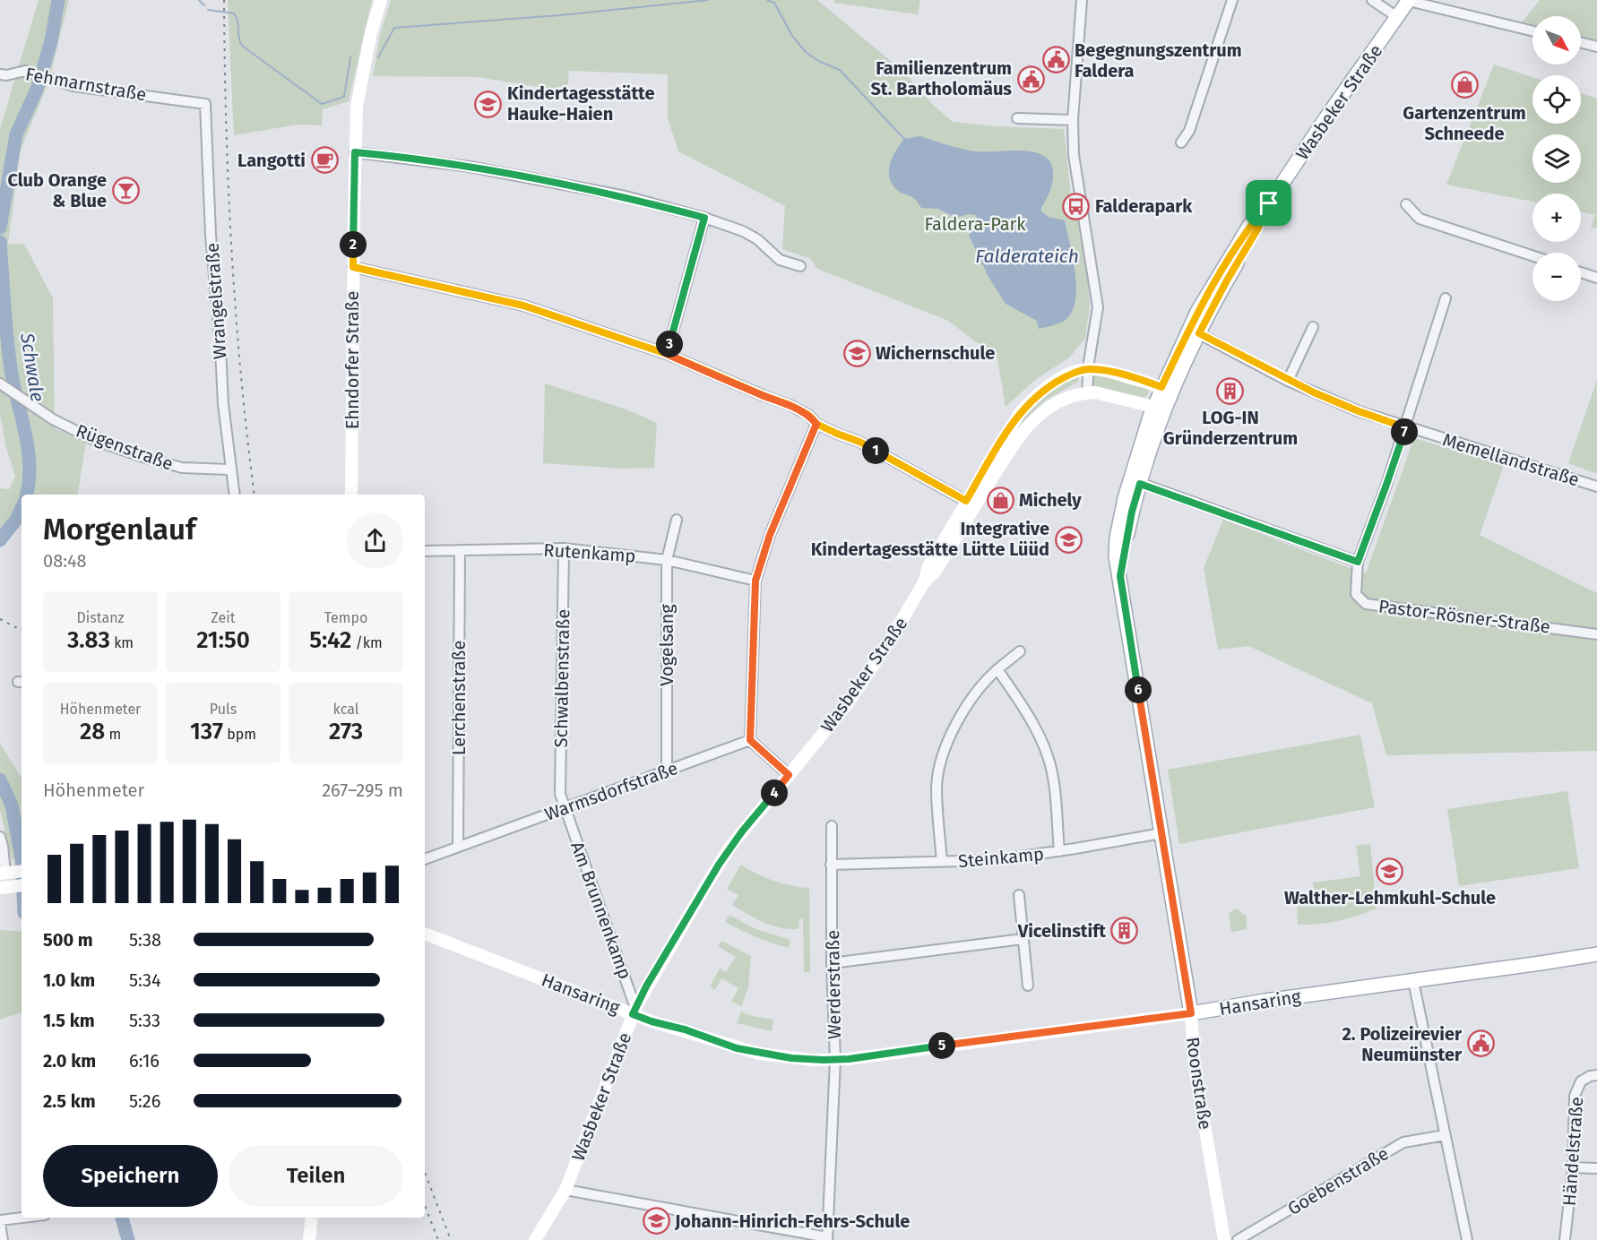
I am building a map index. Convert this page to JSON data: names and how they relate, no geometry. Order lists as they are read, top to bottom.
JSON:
{
  "streets": {
    "main road": ["Wasbeker Straße", "Hansaring", "Roonstraße"],
    "street": [
      "Fehmarnstraße",
      "Wrangelstraße",
      "Ehndorfer Straße",
      "Rügenstraße",
      "Memellandstraße",
      "Rutenkamp",
      "Pastor-Rösner-Straße",
      "Vogelsang",
      "Schwalbenstraße",
      "Lerchenstraße",
      "Warmsdorfstraße",
      "Steinkamp",
      "Am Brunnenkamp",
      "Werderstraße",
      "Händelstraße",
      "Goebenstraße"
    ]
  },
  "crossings": [
    ["Fehmarnstraße", "Wrangelstraße"],
    ["Wasbeker Straße", "Memellandstraße"],
    ["Wasbeker Straße", "Am Brunnenkamp"],
    ["Wasbeker Straße", "Hansaring"],
    ["Wasbeker Straße", "Roonstraße"],
    ["Wrangelstraße", "Rügenstraße"],
    ["Memellandstraße", "Pastor-Rösner-Straße"],
    ["Rutenkamp", "Vogelsang"],
    ["Rutenkamp", "Schwalbenstraße"],
    ["Rutenkamp", "Lerchenstraße"],
    ["Vogelsang", "Warmsdorfstraße"],
    ["Schwalbenstraße", "Warmsdorfstraße"],
    ["Schwalbenstraße", "Am Brunnenkamp"],
    ["Lerchenstraße", "Warmsdorfstraße"],
    ["Warmsdorfstraße", "Am Brunnenkamp"],
    ["Steinkamp", "Werderstraße"],
    ["Steinkamp", "Roonstraße"],
    ["Am Brunnenkamp", "Hansaring"],
    ["Werderstraße", "Hansaring"],
    ["Hansaring", "Roonstraße"]
  ],
  "water": ["Falderateich", "Schwale"],
  "parks": ["Faldera-Park"],
  "places": {
    "public building": ["Begegnungszentrum Faldera", "Familienzentrum St. Bartholomäus", "2. Polizeirevier Neumünster"],
    "shop": ["Gartenzentrum Schneede", "Michely"],
    "school or university": [
      "Kindertagesstätte Hauke-Haien",
      "Wichernschule",
      "Integrative Kindertagesstätte Lütte Lüüd",
      "Walther-Lehmkuhl-Schule",
      "Johann-Hinrich-Fehrs-Schule"
    ],
    "cafe": ["Langotti"],
    "bar": ["Club Orange & Blue"],
    "bus stop": ["Falderapark"],
    "building": ["LOG-IN Gründerzentrum", "Vicelinstift"]
  },
  "north": "bottom right",
  "page": {
    "map_buttons": ["+", "−"],
    "pins": [
      "2",
      "3",
      "7",
      "1",
      "6",
      "4",
      "5"
    ],
    "heading": ["Morgenlauf", "08:48"],
    "stats": [
      ["Distanz", "3.83 km"],
      ["Zeit", "21:50"],
      ["Tempo", "5:42 /km"],
      ["Höhenmeter", "28 m"],
      ["Puls", "137 bpm"],
      ["kcal", "273"]
    ],
    "chart": ["Höhenmeter", "267–295 m"],
    "list": [
      {
        "name": "500 m",
        "note": "5:38"
      },
      {
        "name": "1.0 km",
        "note": "5:34"
      },
      {
        "name": "1.5 km",
        "note": "5:33"
      },
      {
        "name": "2.0 km",
        "note": "6:16"
      },
      {
        "name": "2.5 km",
        "note": "5:26"
      }
    ],
    "buttons": ["Speichern", "Teilen"]
  }
}
